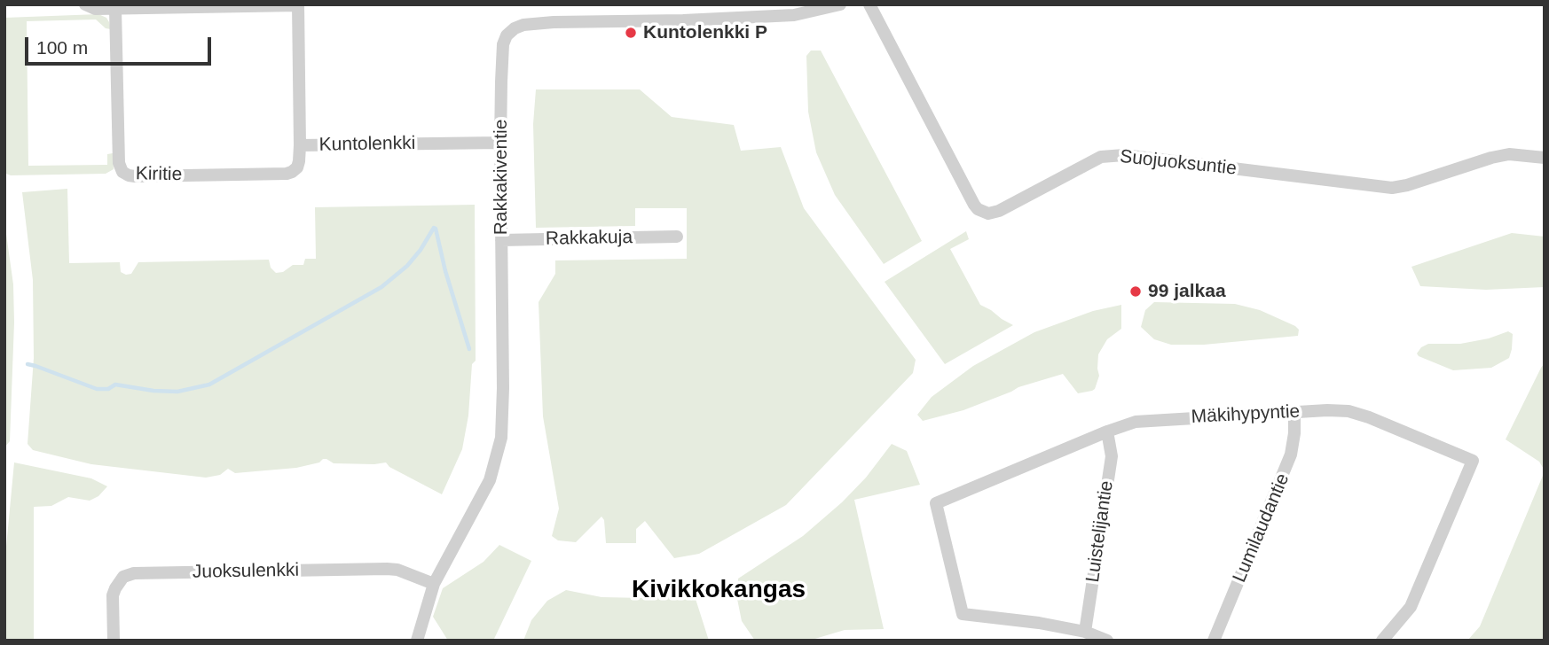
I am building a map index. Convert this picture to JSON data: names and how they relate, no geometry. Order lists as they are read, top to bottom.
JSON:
{
  "streets": {
    "street": [
      "Kuntolenkki",
      "Suojuoksuntie",
      "Kiritie",
      "Rakkakiventie",
      "Rakkakuja",
      "Mäkihypyntie",
      "Lumilaudantie",
      "Luistelijantie",
      "Juoksulenkki"
    ]
  },
  "crossings": [
    ["Kuntolenkki", "Kiritie"],
    ["Kuntolenkki", "Rakkakiventie"],
    ["Rakkakiventie", "Rakkakuja"],
    ["Rakkakiventie", "Juoksulenkki"],
    ["Mäkihypyntie", "Lumilaudantie"],
    ["Mäkihypyntie", "Luistelijantie"]
  ],
  "districts": ["Kivikkokangas"],
  "places": ["Kuntolenkki P", "99 jalkaa"],
  "scale_bar": "100 m"
}
